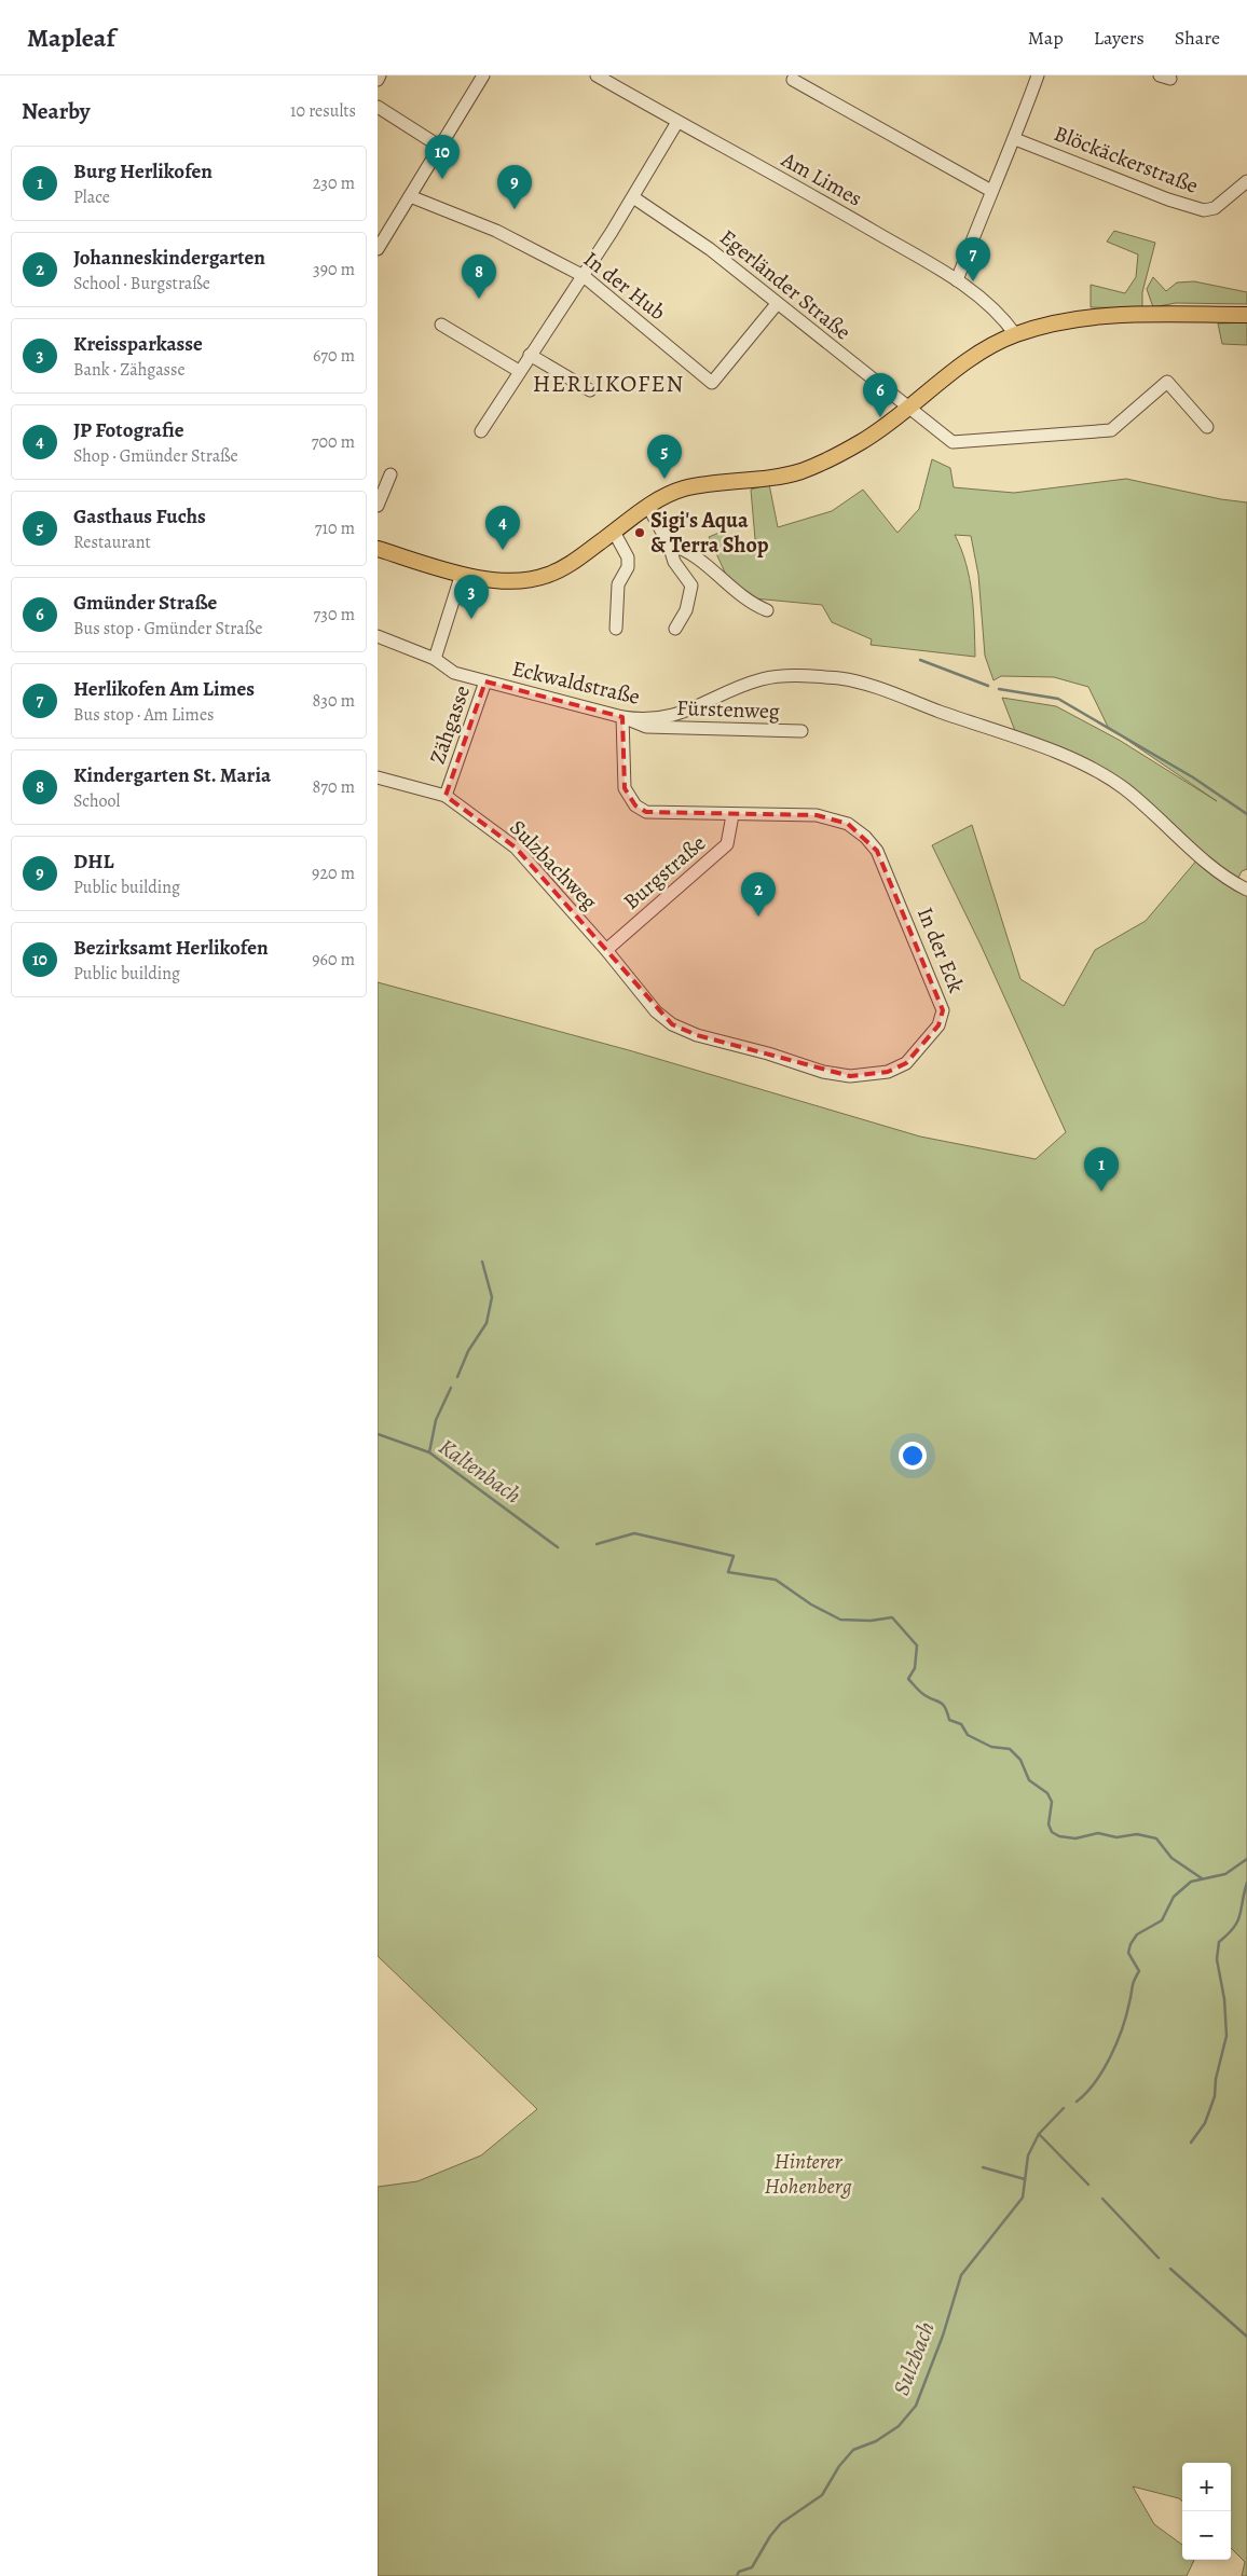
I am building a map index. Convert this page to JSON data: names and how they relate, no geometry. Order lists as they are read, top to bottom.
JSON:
{
  "streets": {
    "street": [
      "Blöckäckerstraße",
      "Am Limes",
      "Egerländer Straße",
      "In der Hub",
      "Eckwaldstraße",
      "Fürstenweg",
      "Zähgasse",
      "Sulzbachweg",
      "Burgstraße",
      "In der Eck"
    ]
  },
  "crossings": [
    ["Egerländer Straße", "In der Hub"],
    ["Eckwaldstraße", "Fürstenweg"],
    ["Eckwaldstraße", "Zähgasse"],
    ["Eckwaldstraße", "In der Eck"],
    ["Fürstenweg", "In der Eck"],
    ["Zähgasse", "Sulzbachweg"],
    ["Sulzbachweg", "Burgstraße"],
    ["Sulzbachweg", "In der Eck"],
    ["Burgstraße", "In der Eck"]
  ],
  "districts": ["HERLIKOFEN"],
  "water": ["Kaltenbach", "Sulzbach"],
  "parks": ["Hinterer Hohenberg"],
  "places": ["Sigi's Aqua & Terra Shop"],
  "page": {
    "header": "Mapleaf",
    "nav": ["Map", "Layers", "Share"],
    "heading": ["Nearby", "10 results"],
    "pins": [
      "10",
      "9",
      "7",
      "8",
      "6",
      "5",
      "4",
      "3",
      "2",
      "1"
    ],
    "list": [
      {
        "mark": "1",
        "name": "Burg Herlikofen",
        "note": "Place",
        "value": "230 m"
      },
      {
        "mark": "2",
        "name": "Johanneskindergarten",
        "note": "School · Burgstraße",
        "value": "390 m"
      },
      {
        "mark": "3",
        "name": "Kreissparkasse",
        "note": "Bank · Zähgasse",
        "value": "670 m"
      },
      {
        "mark": "4",
        "name": "JP Fotografie",
        "note": "Shop · Gmünder Straße",
        "value": "700 m"
      },
      {
        "mark": "5",
        "name": "Gasthaus Fuchs",
        "note": "Restaurant",
        "value": "710 m"
      },
      {
        "mark": "6",
        "name": "Gmünder Straße",
        "note": "Bus stop · Gmünder Straße",
        "value": "730 m"
      },
      {
        "mark": "7",
        "name": "Herlikofen Am Limes",
        "note": "Bus stop · Am Limes",
        "value": "830 m"
      },
      {
        "mark": "8",
        "name": "Kindergarten St. Maria",
        "note": "School",
        "value": "870 m"
      },
      {
        "mark": "9",
        "name": "DHL",
        "note": "Public building",
        "value": "920 m"
      },
      {
        "mark": "10",
        "name": "Bezirksamt Herlikofen",
        "note": "Public building",
        "value": "960 m"
      }
    ],
    "map_buttons": ["+", "−"]
  }
}
